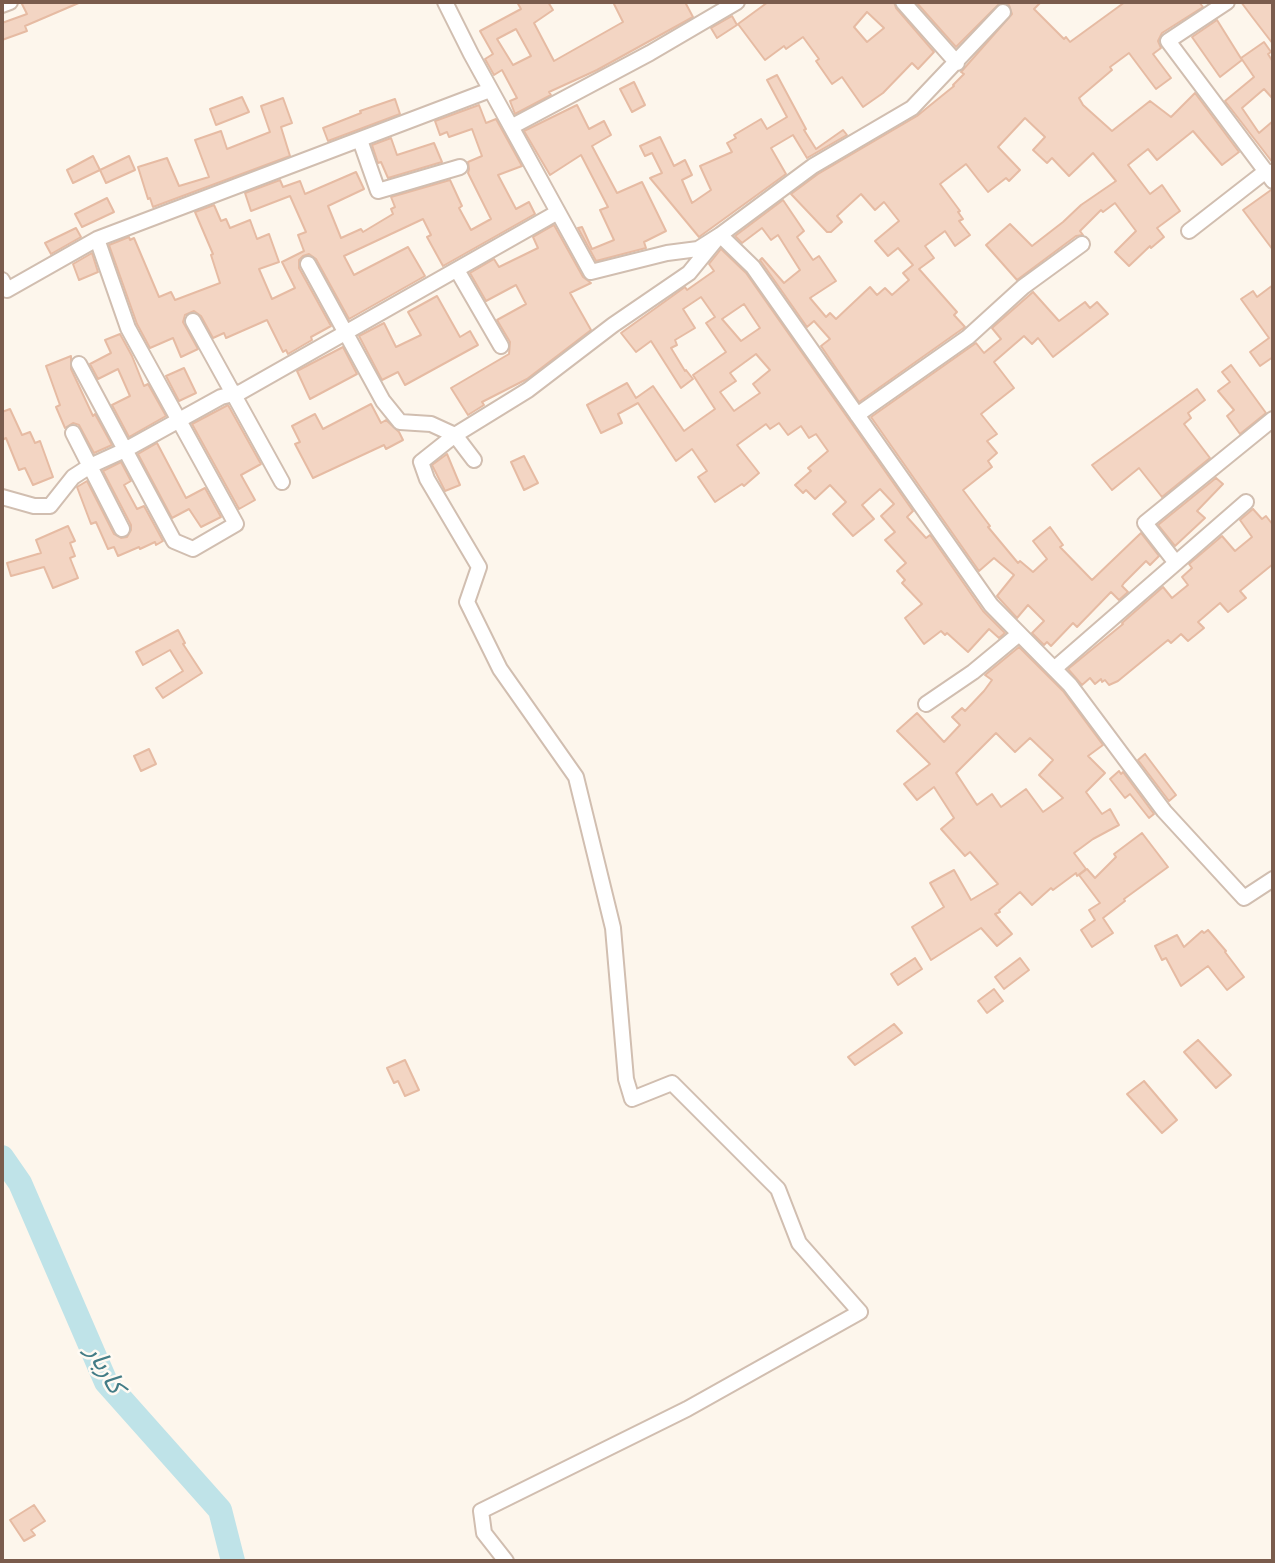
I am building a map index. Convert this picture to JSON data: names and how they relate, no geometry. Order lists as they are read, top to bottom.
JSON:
{
  "water": ["کاربار"]
}
